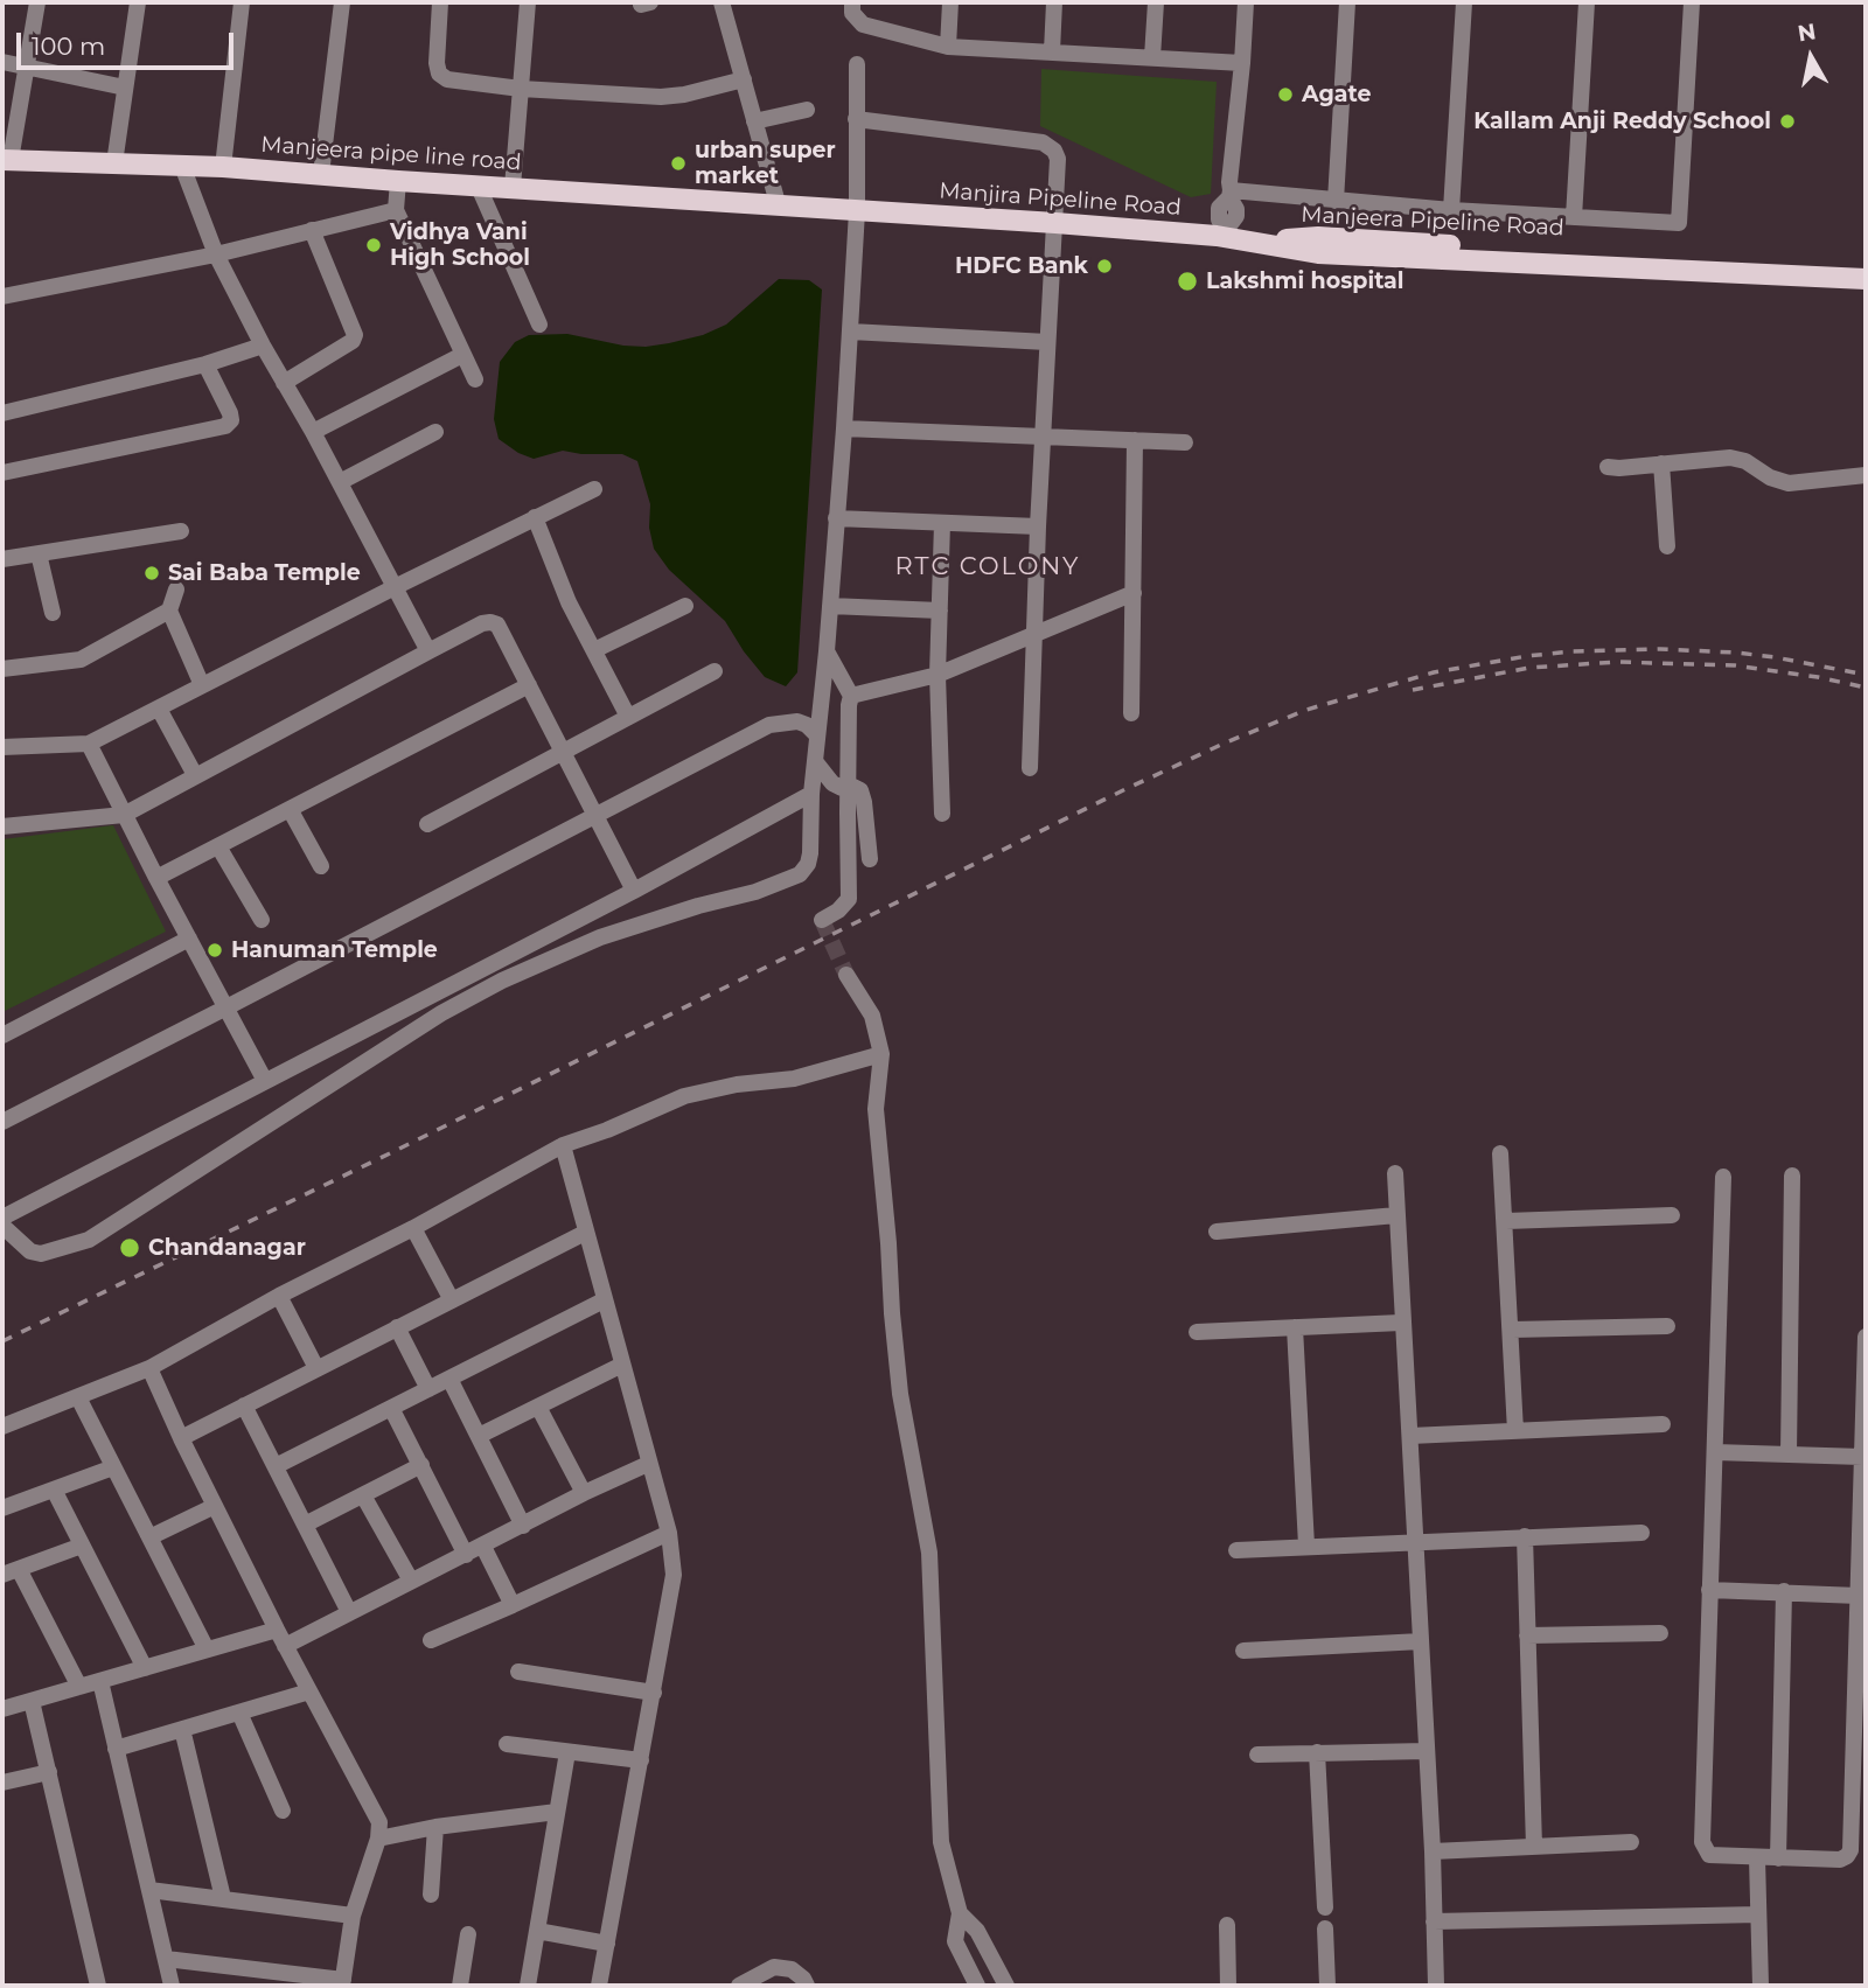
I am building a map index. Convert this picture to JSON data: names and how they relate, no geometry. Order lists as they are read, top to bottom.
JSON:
{
  "streets": {
    "main road": ["Manjeera pipe line road", "Manjira Pipeline Road", "Manjeera Pipeline Road"]
  },
  "crossings": [
    ["Manjeera pipe line road", "Manjira Pipeline Road"],
    ["Manjira Pipeline Road", "Manjeera Pipeline Road"]
  ],
  "districts": ["RTC COLONY"],
  "places": [
    "Agate",
    "Kallam Anji Reddy School",
    "urban super market",
    "Vidhya Vani High School",
    "HDFC Bank",
    "Lakshmi hospital",
    "Sai Baba Temple",
    "Hanuman Temple",
    "Chandanagar"
  ],
  "scale_bar": "100 m",
  "north": "top"
}
